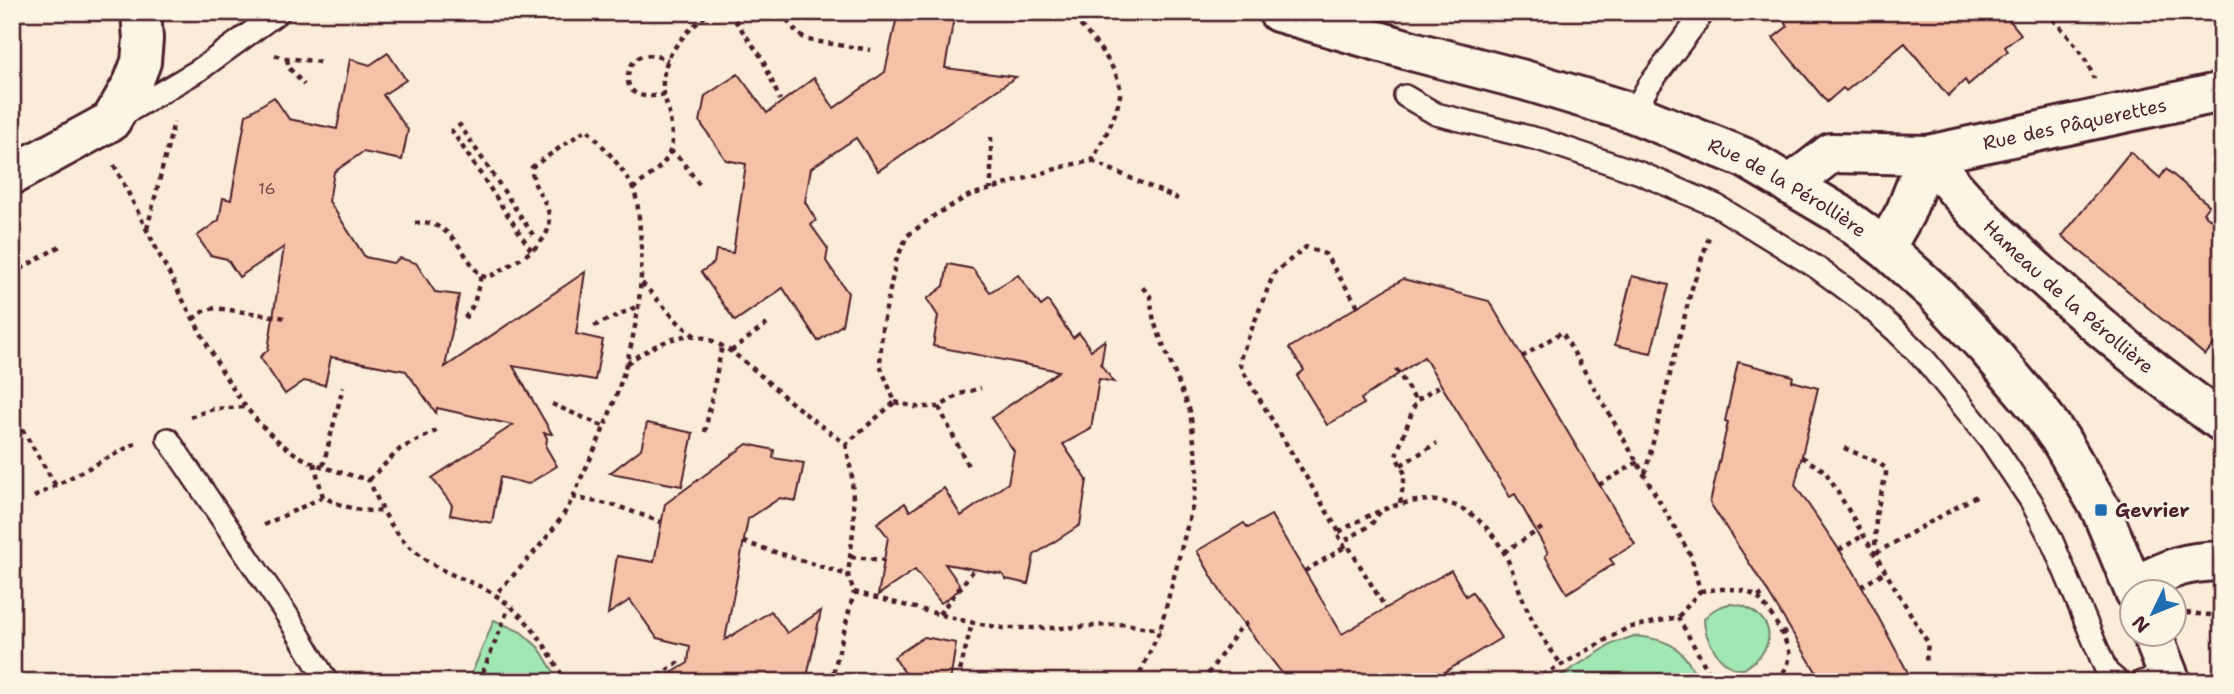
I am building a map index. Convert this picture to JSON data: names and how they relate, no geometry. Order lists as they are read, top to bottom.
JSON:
{
  "streets": {
    "street": ["Rue des Pâquerettes", "Rue de la Pérollière", "Hameau de la Pérollière"]
  },
  "crossings": [
    ["Rue des Pâquerettes", "Rue de la Pérollière"],
    ["Rue des Pâquerettes", "Hameau de la Pérollière"]
  ],
  "places": {
    "transit": ["Gevrier"]
  },
  "house_numbers": ["16"],
  "north": "bottom left"
}
